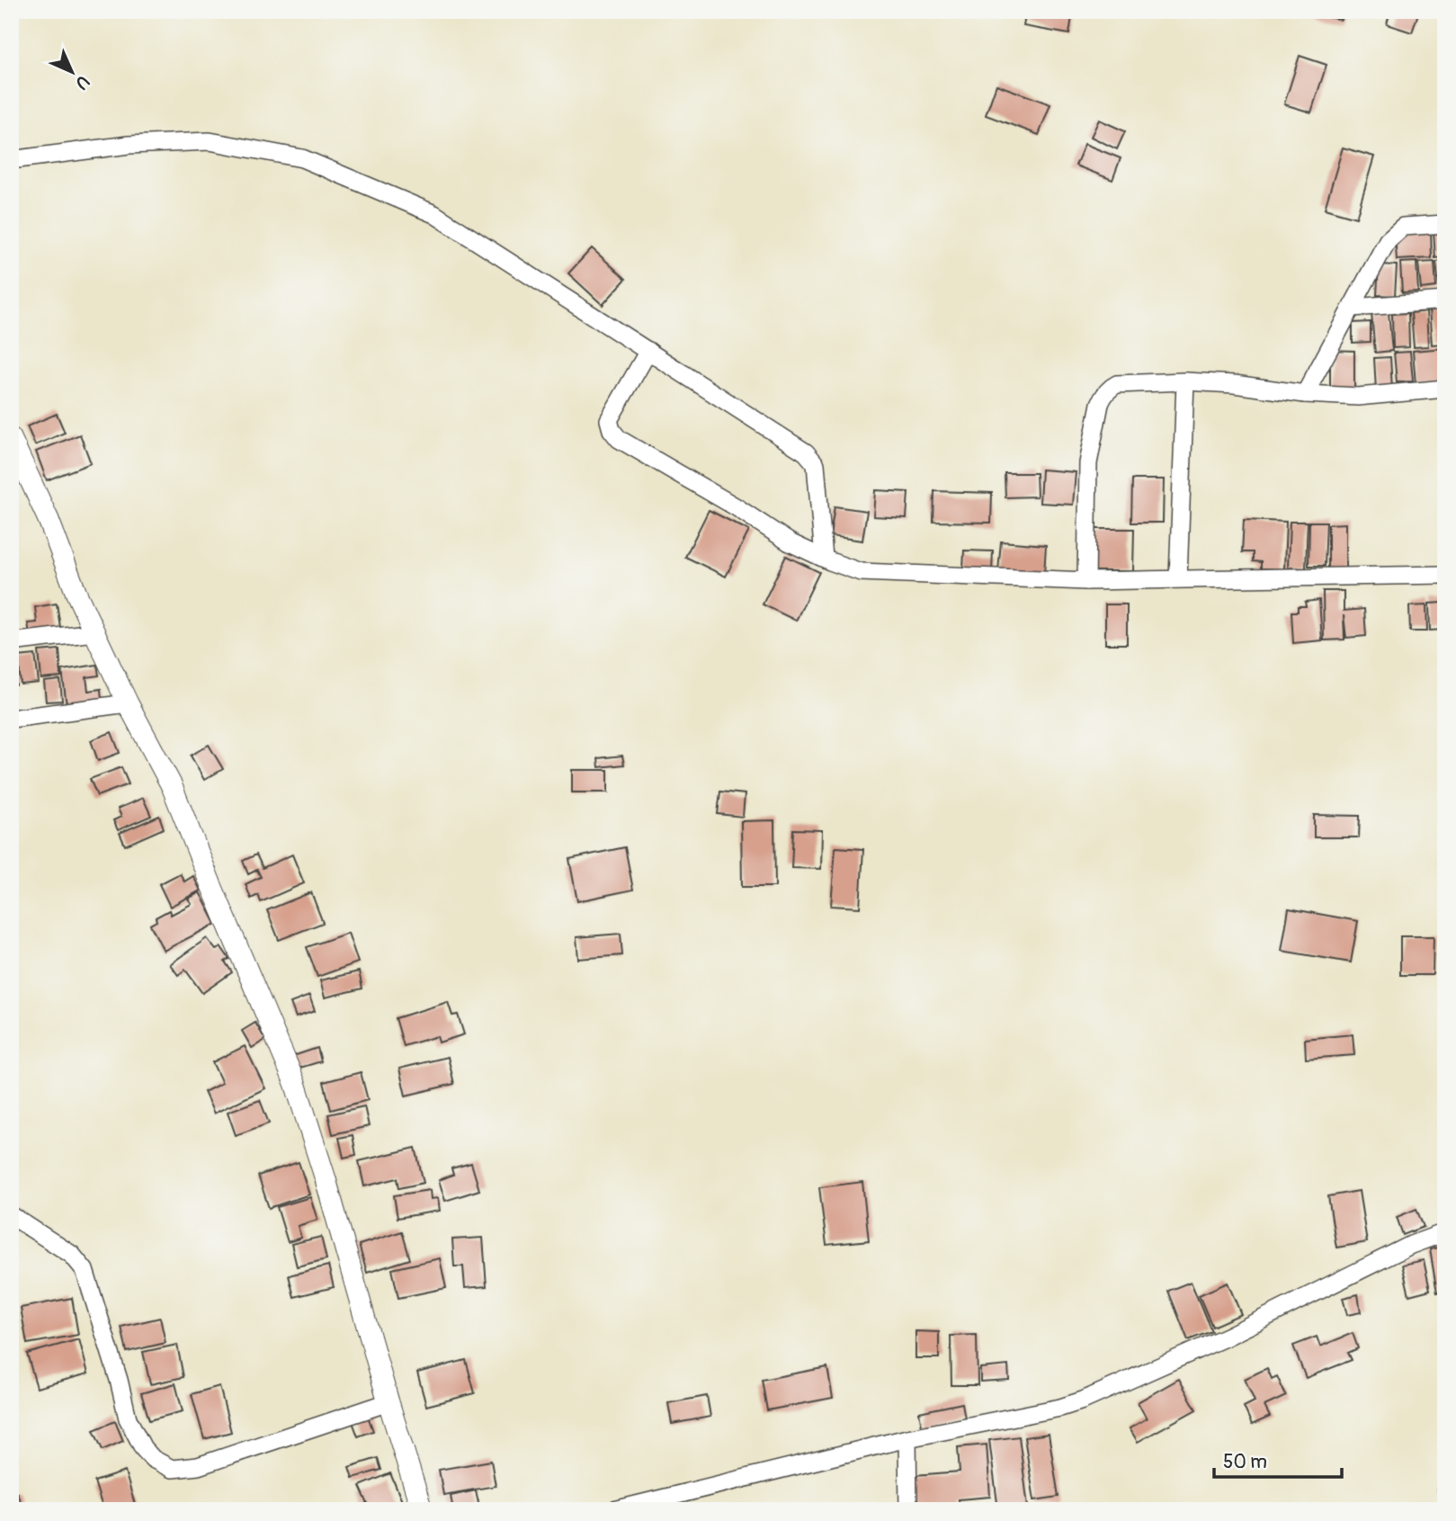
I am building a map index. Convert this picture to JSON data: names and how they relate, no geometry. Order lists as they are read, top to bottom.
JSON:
{
  "scale_bar": "50 m",
  "north": "bottom right"
}
